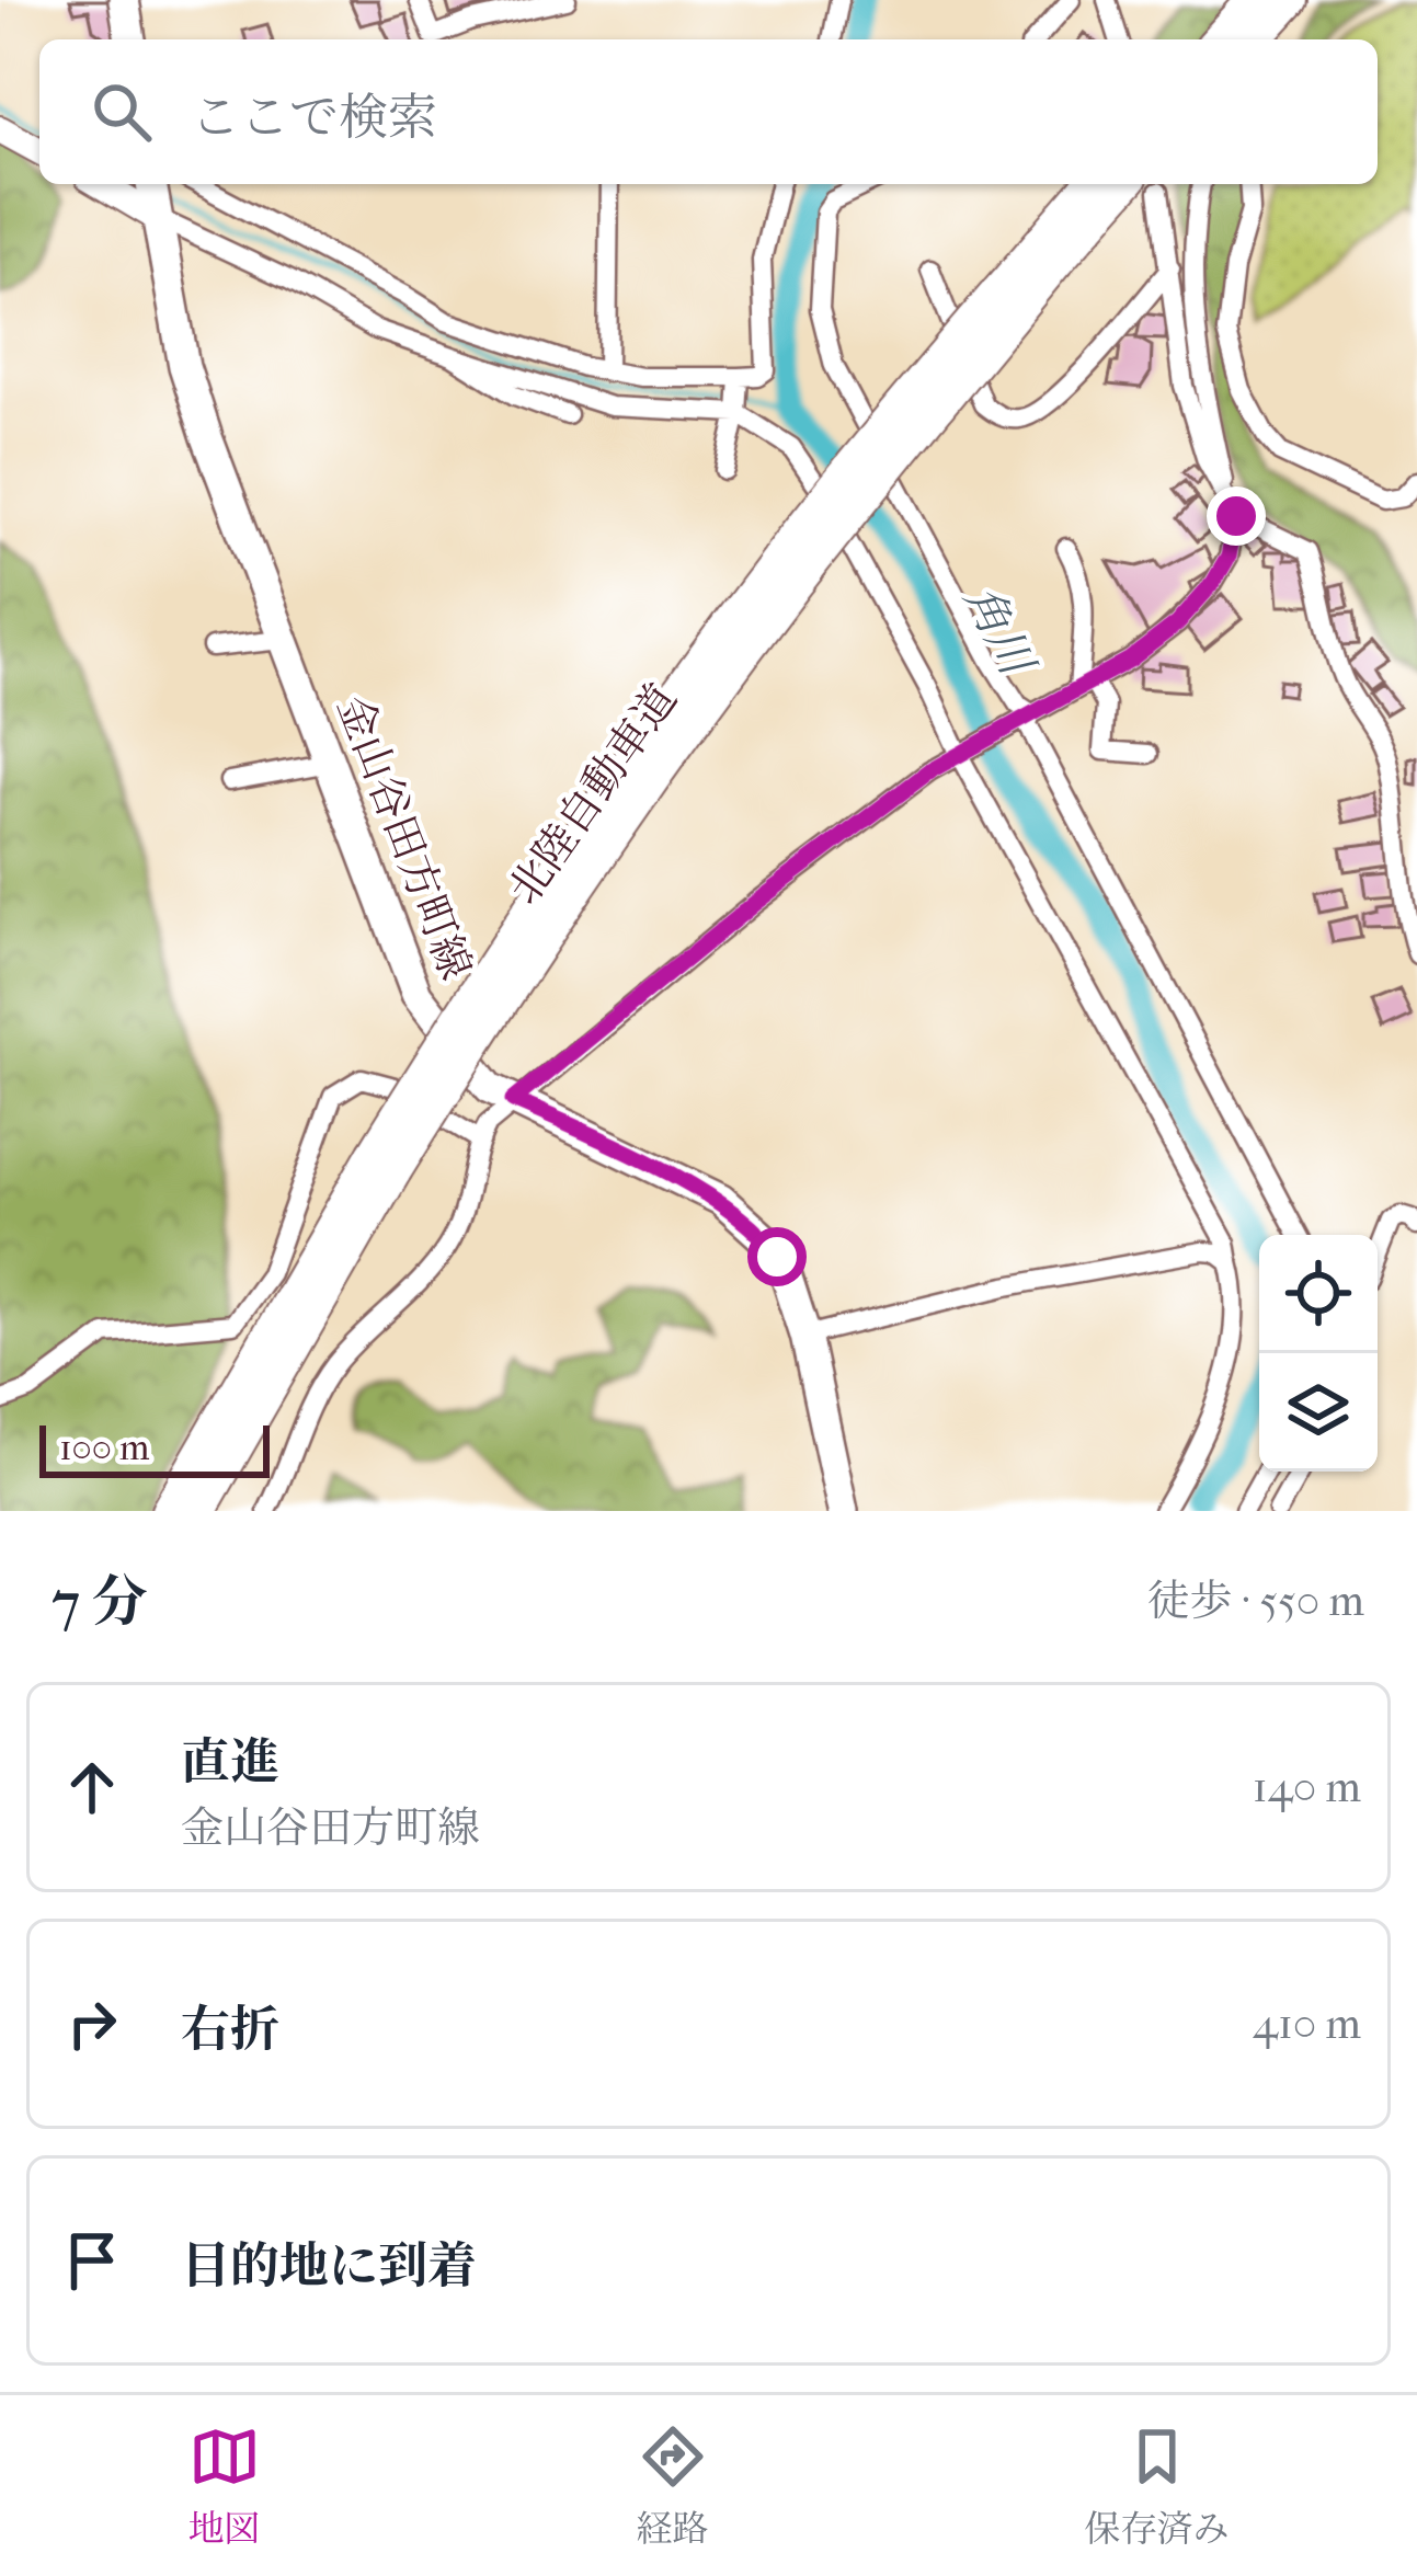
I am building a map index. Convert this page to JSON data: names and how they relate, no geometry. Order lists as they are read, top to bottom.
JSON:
{
  "streets": {
    "highway": ["北陸自動車道"],
    "main road": ["金山谷田方町線"]
  },
  "water": ["角川"],
  "scale_bar": "100 m",
  "page": {
    "search": "ここで検索",
    "scale": "100 m",
    "heading": ["7 分", "徒歩 · 550 m"],
    "list": [
      ["直進", "金山谷田方町線", "140 m"],
      ["右折", "410 m"],
      "目的地に到着"
    ],
    "nav": ["地図", "経路", "保存済み"]
  }
}
